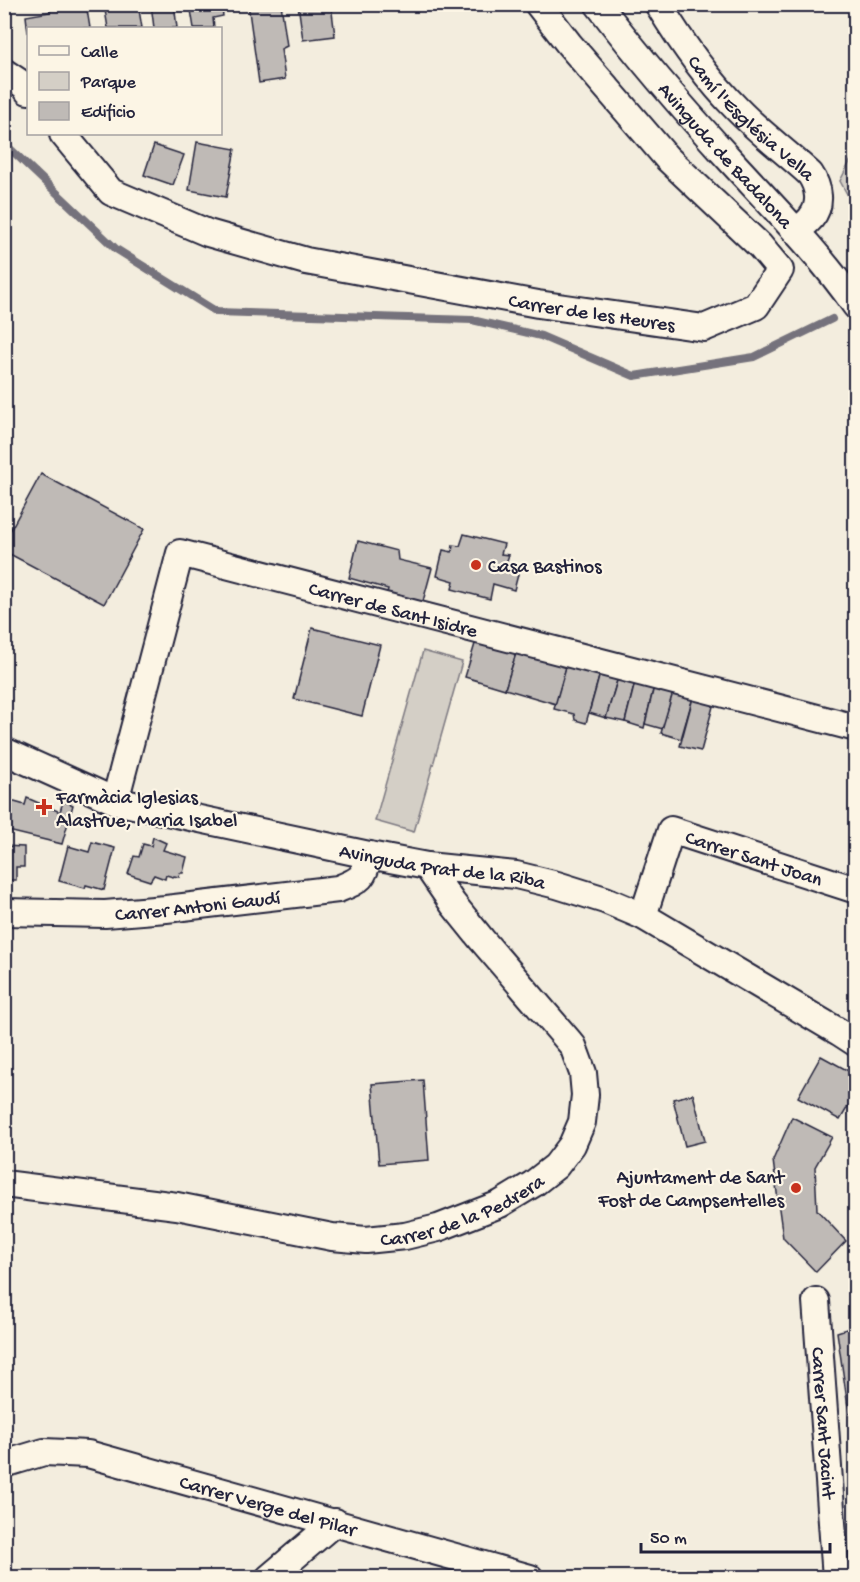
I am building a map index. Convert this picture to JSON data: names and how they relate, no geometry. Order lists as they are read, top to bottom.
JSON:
{
  "streets": {
    "street": [
      "Camí l'Església Vella",
      "Avinguda de Badalona",
      "Carrer de les Heures",
      "Carrer de Sant Isidre",
      "Carrer Sant Joan",
      "Avinguda Prat de la Riba",
      "Carrer Antoni Gaudí",
      "Carrer de la Pedrera",
      "Carrer Sant Jacint",
      "Carrer Verge del Pilar"
    ]
  },
  "crossings": [
    ["Camí l'Església Vella", "Avinguda de Badalona"],
    ["Carrer de Sant Isidre", "Avinguda Prat de la Riba"],
    ["Carrer Sant Joan", "Avinguda Prat de la Riba"],
    ["Avinguda Prat de la Riba", "Carrer Antoni Gaudí"],
    ["Avinguda Prat de la Riba", "Carrer de la Pedrera"]
  ],
  "places": {
    "other": ["Casa Bastinos", "Ajuntament de Sant Fost de Campsentelles"],
    "health": ["Farmàcia Iglesias Alastrue, Maria Isabel"]
  },
  "legend": ["Calle", "Parque", "Edificio"],
  "scale_bar": "50 m"
}
